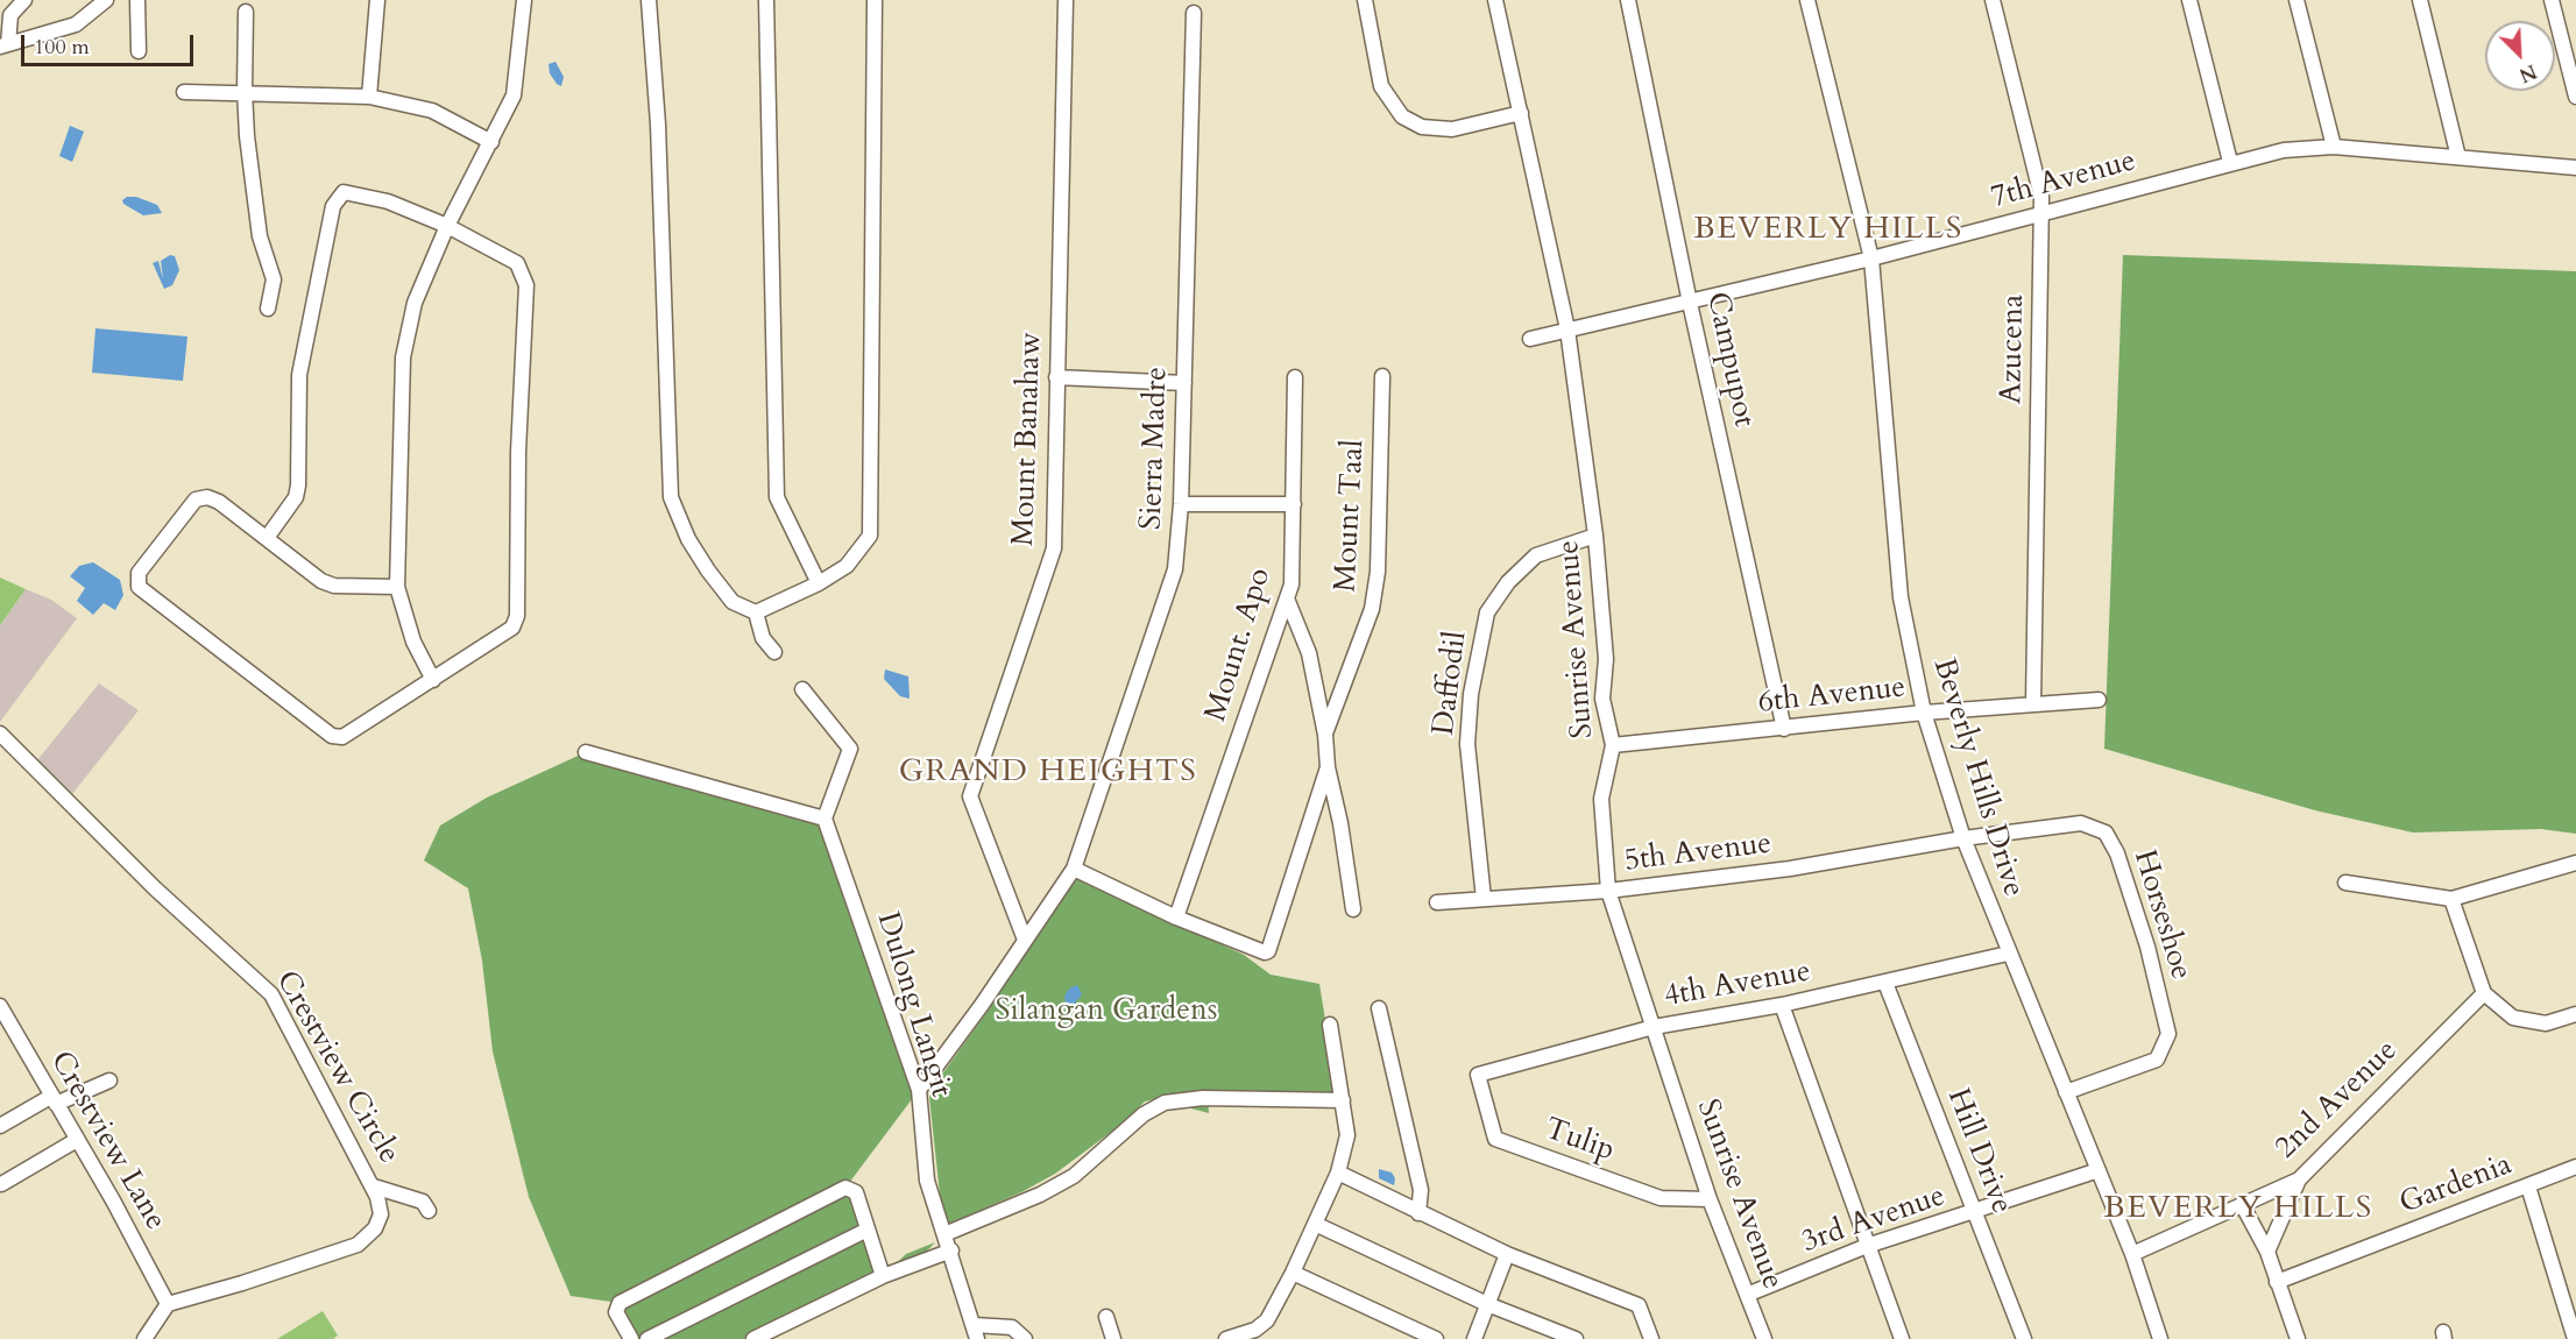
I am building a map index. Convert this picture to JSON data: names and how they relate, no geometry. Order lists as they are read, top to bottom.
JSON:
{
  "streets": {
    "street": [
      "7th Avenue",
      "Azucena",
      "Campupot",
      "Mount Banahaw",
      "Sierra Madre",
      "Mount Taal",
      "Sunrise Avenue",
      "Mount. Apo",
      "Daffodil",
      "6th Avenue",
      "Beverly Hills Drive",
      "5th Avenue",
      "Horseshoe",
      "4th Avenue",
      "Dulong Langit",
      "Crestview Circle",
      "2nd Avenue",
      "Crestview Lane",
      "Tulip",
      "Hill Drive",
      "Gardenia",
      "3rd Avenue"
    ]
  },
  "crossings": [
    ["7th Avenue", "Azucena"],
    ["7th Avenue", "Campupot"],
    ["7th Avenue", "Sunrise Avenue"],
    ["7th Avenue", "Beverly Hills Drive"],
    ["Azucena", "6th Avenue"],
    ["Campupot", "6th Avenue"],
    ["Mount Banahaw", "Sierra Madre"],
    ["Sierra Madre", "Dulong Langit"],
    ["Sunrise Avenue", "Daffodil"],
    ["Sunrise Avenue", "6th Avenue"],
    ["Sunrise Avenue", "5th Avenue"],
    ["Sunrise Avenue", "4th Avenue"],
    ["Sunrise Avenue", "Tulip"],
    ["Sunrise Avenue", "3rd Avenue"],
    ["Daffodil", "5th Avenue"],
    ["6th Avenue", "Beverly Hills Drive"],
    ["Beverly Hills Drive", "5th Avenue"],
    ["Beverly Hills Drive", "Horseshoe"],
    ["Beverly Hills Drive", "4th Avenue"],
    ["Beverly Hills Drive", "2nd Avenue"],
    ["Beverly Hills Drive", "3rd Avenue"],
    ["5th Avenue", "Horseshoe"],
    ["4th Avenue", "Tulip"],
    ["4th Avenue", "Hill Drive"],
    ["Crestview Circle", "Crestview Lane"],
    ["Hill Drive", "3rd Avenue"]
  ],
  "districts": ["BEVERLY HILLS", "GRAND HEIGHTS", "BEVERLY HILLS"],
  "parks": ["Silangan Gardens"],
  "scale_bar": "100 m",
  "north": "bottom right"
}
